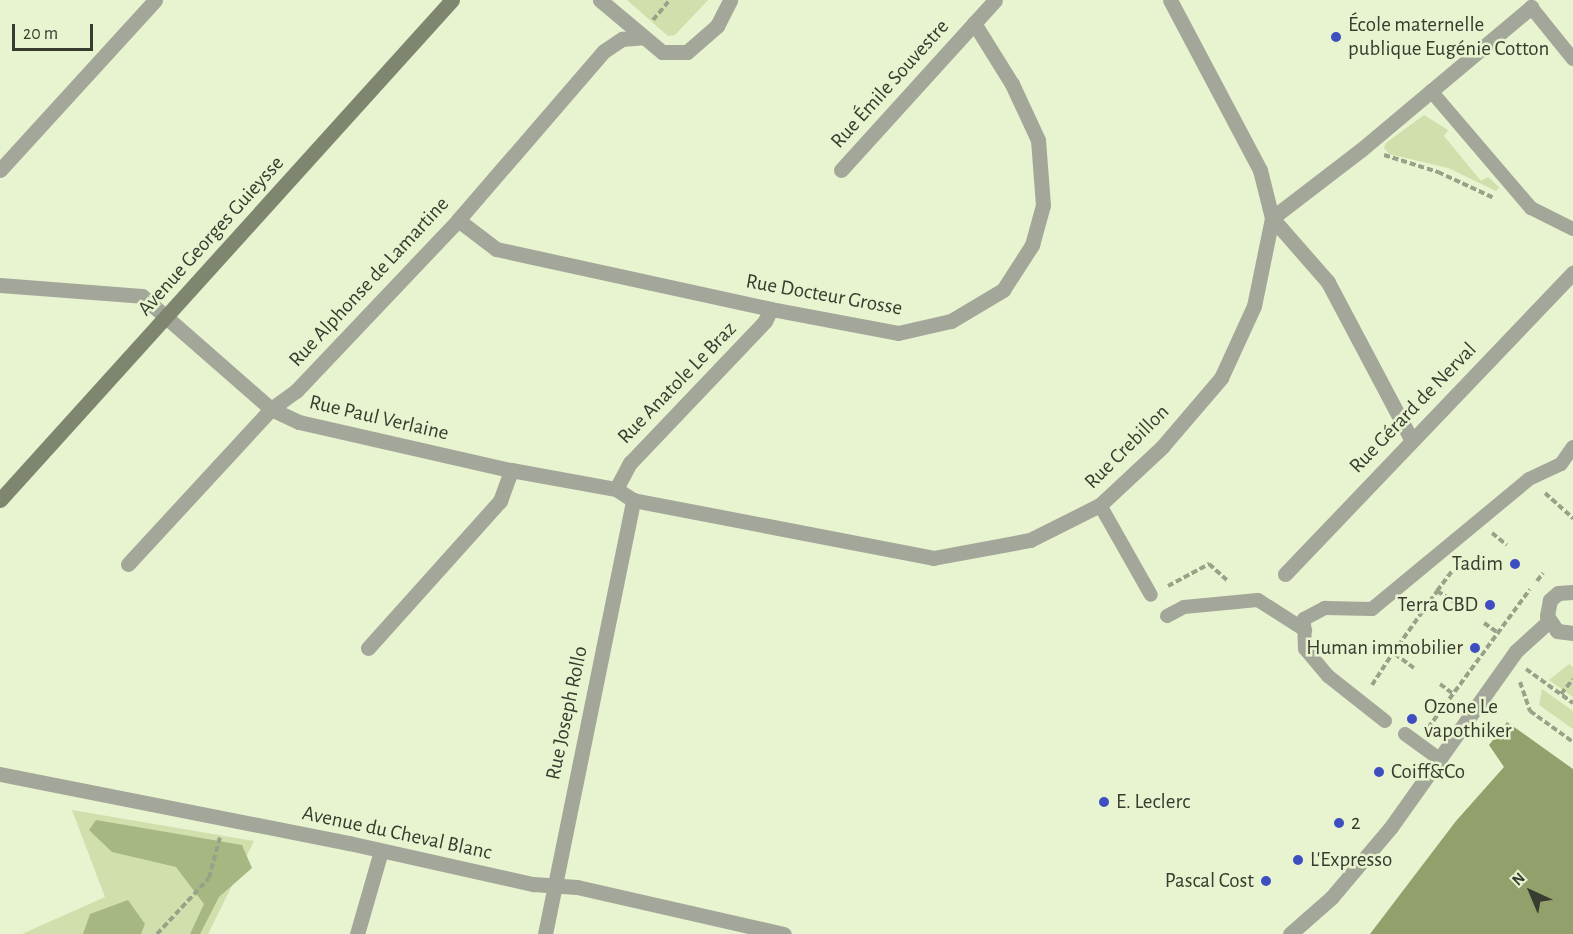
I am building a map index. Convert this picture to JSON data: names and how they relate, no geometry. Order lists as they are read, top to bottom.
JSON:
{
  "streets": {
    "street": [
      "Rue Émile Souvestre",
      "Avenue Georges Guieysse",
      "Rue Alphonse de Lamartine",
      "Rue Docteur Grosse",
      "Rue Anatole Le Braz",
      "Rue Gérard de Nerval",
      "Rue Paul Verlaine",
      "Rue Crebillon",
      "Rue Joseph Rollo",
      "Avenue du Cheval Blanc"
    ]
  },
  "crossings": [
    ["Rue Émile Souvestre", "Rue Docteur Grosse"],
    ["Avenue Georges Guieysse", "Rue Paul Verlaine"],
    ["Rue Alphonse de Lamartine", "Rue Docteur Grosse"],
    ["Rue Alphonse de Lamartine", "Rue Paul Verlaine"],
    ["Rue Docteur Grosse", "Rue Anatole Le Braz"],
    ["Rue Anatole Le Braz", "Rue Paul Verlaine"],
    ["Rue Anatole Le Braz", "Rue Crebillon"],
    ["Rue Paul Verlaine", "Rue Crebillon"],
    ["Rue Crebillon", "Rue Joseph Rollo"],
    ["Rue Joseph Rollo", "Avenue du Cheval Blanc"]
  ],
  "places": [
    "École maternelle publique Eugénie Cotton",
    "Tadim",
    "Terra CBD",
    "Human immobilier",
    "Ozone Le vapothiker",
    "Coiff&Co",
    "E. Leclerc",
    "2",
    "L'Expresso",
    "Pascal Cost"
  ],
  "scale_bar": "20 m",
  "north": "top left"
}
